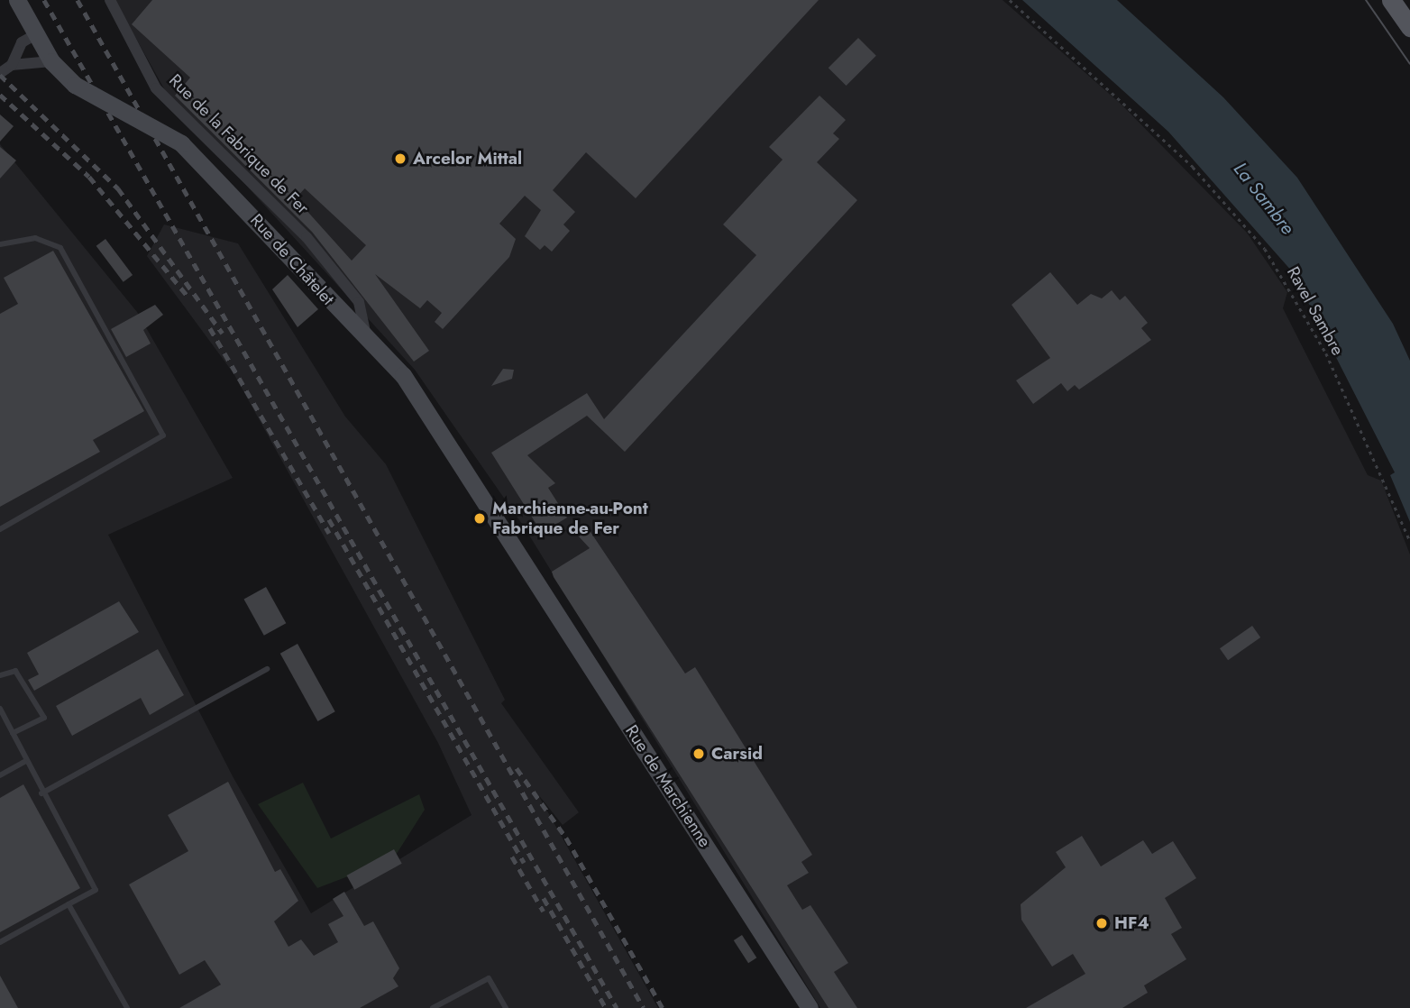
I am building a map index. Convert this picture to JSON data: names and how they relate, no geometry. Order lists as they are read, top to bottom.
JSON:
{
  "streets": {
    "main road": ["Rue de Châtelet", "Rue de Marchienne"],
    "street": ["Rue de la Fabrique de Fer"],
    "path": ["Ravel Sambre"]
  },
  "crossings": [
    ["Rue de la Fabrique de Fer", "Rue de Châtelet"],
    ["Rue de Châtelet", "Rue de Marchienne"]
  ],
  "water": ["La Sambre"],
  "places": [
    "Arcelor Mittal",
    "Marchienne-au-Pont Fabrique de Fer",
    "Carsid",
    "HF4"
  ]
}
